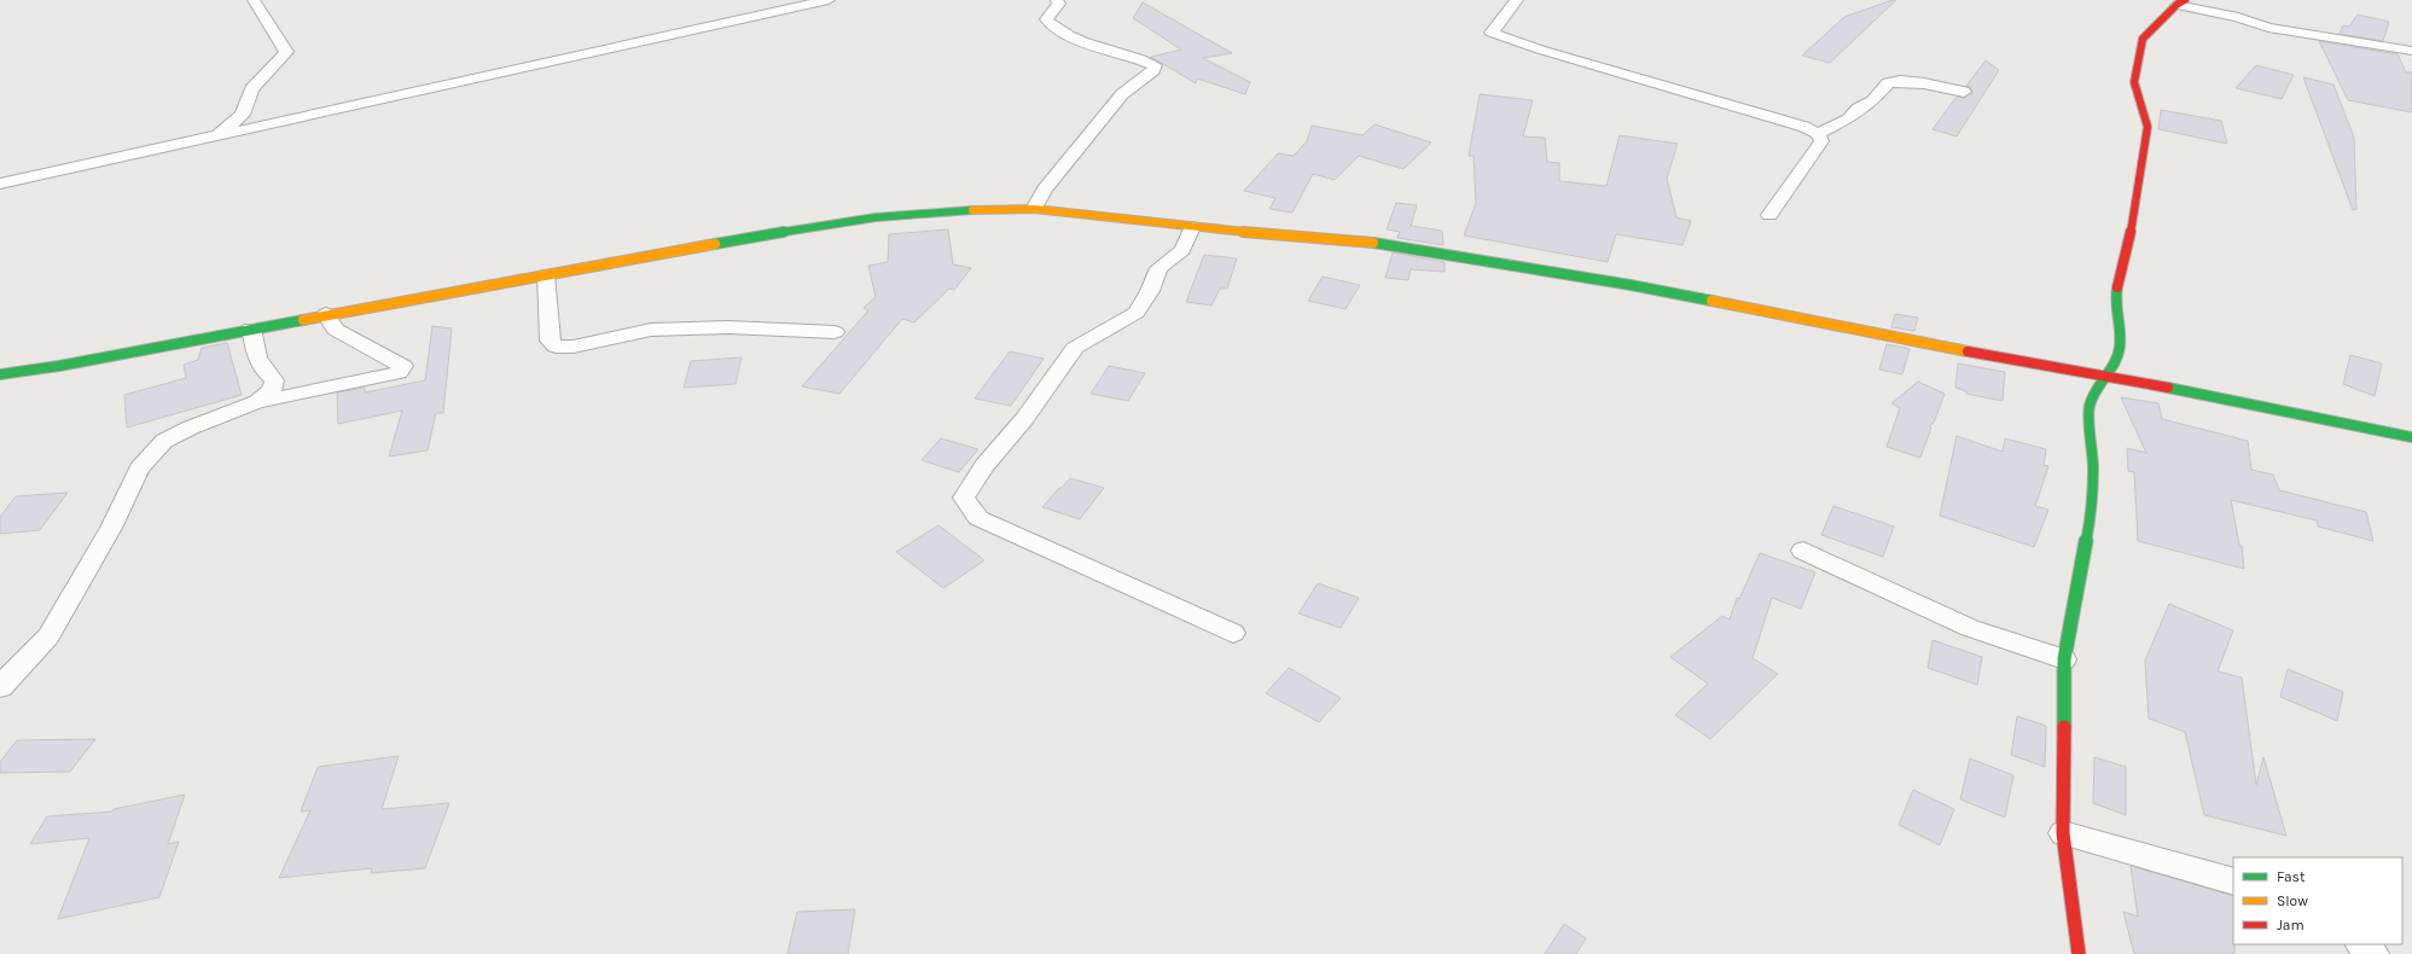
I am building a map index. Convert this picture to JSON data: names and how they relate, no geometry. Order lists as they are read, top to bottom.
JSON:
{
  "legend": ["Fast", "Slow", "Jam"]
}
